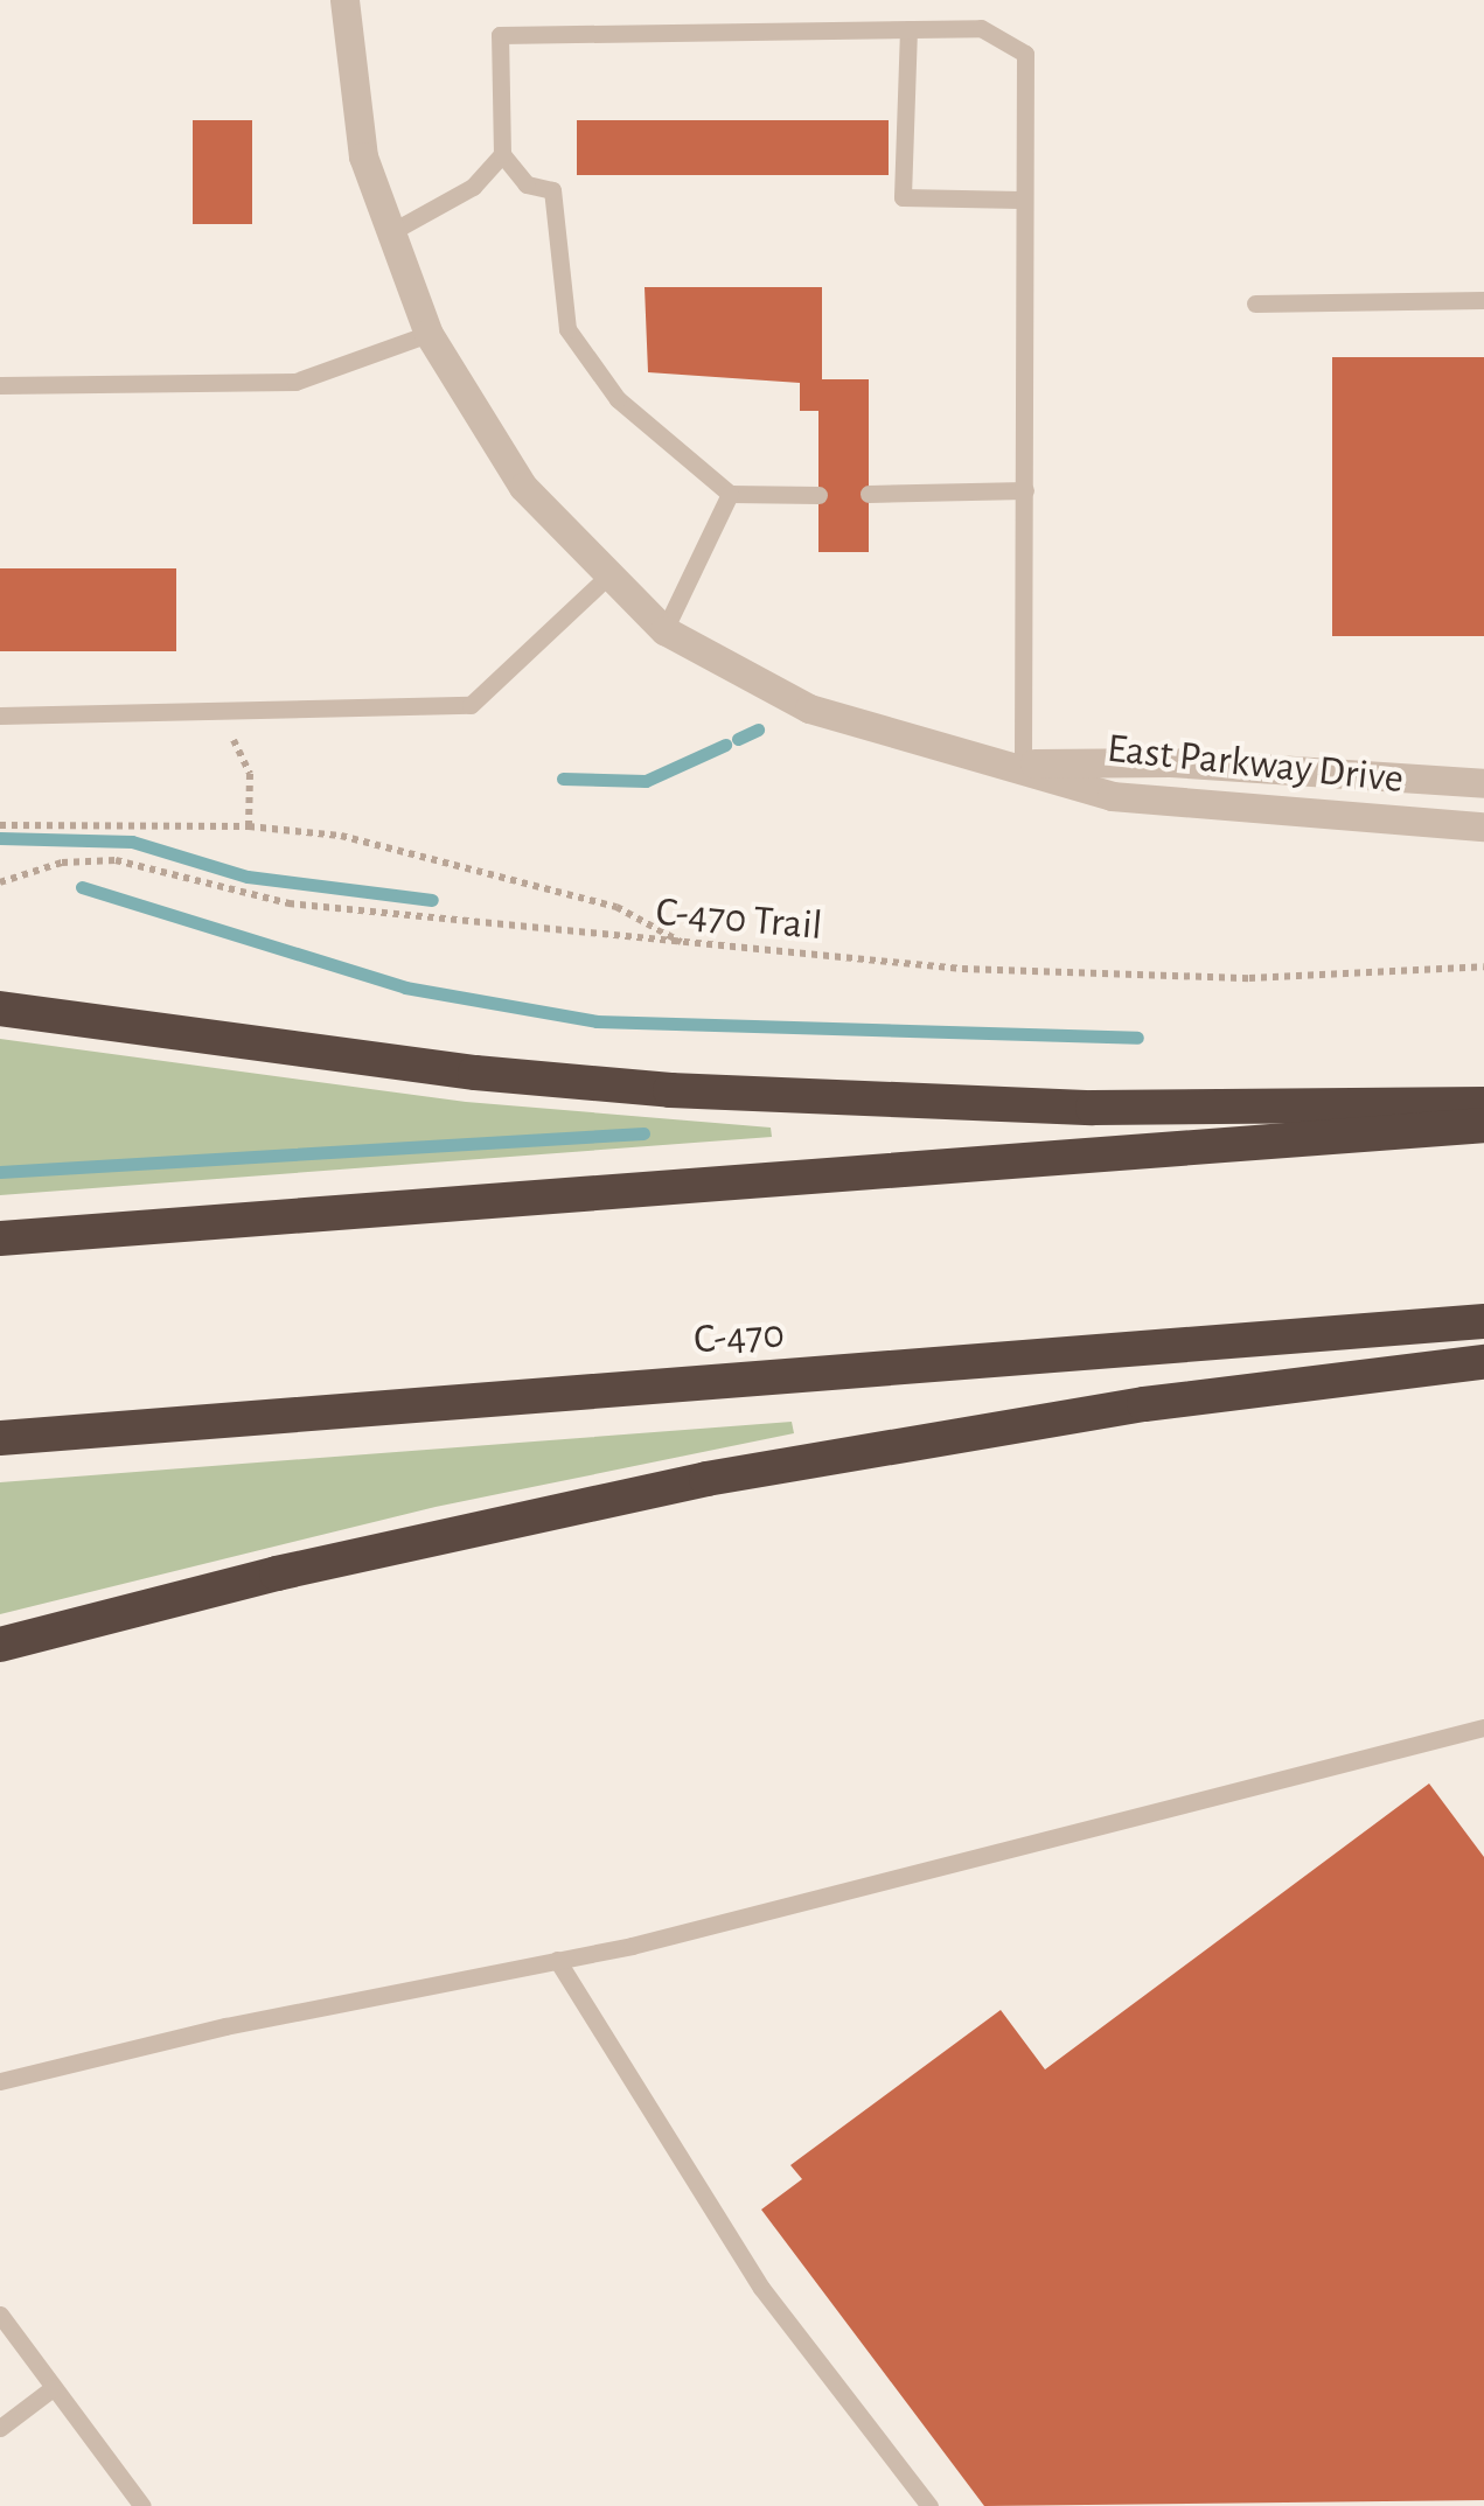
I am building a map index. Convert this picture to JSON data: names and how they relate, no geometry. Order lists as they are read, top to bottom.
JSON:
{
  "streets": {
    "highway": ["C-470"],
    "street": ["East Parkway Drive"],
    "path": ["C-470 Trail"]
  }
}
